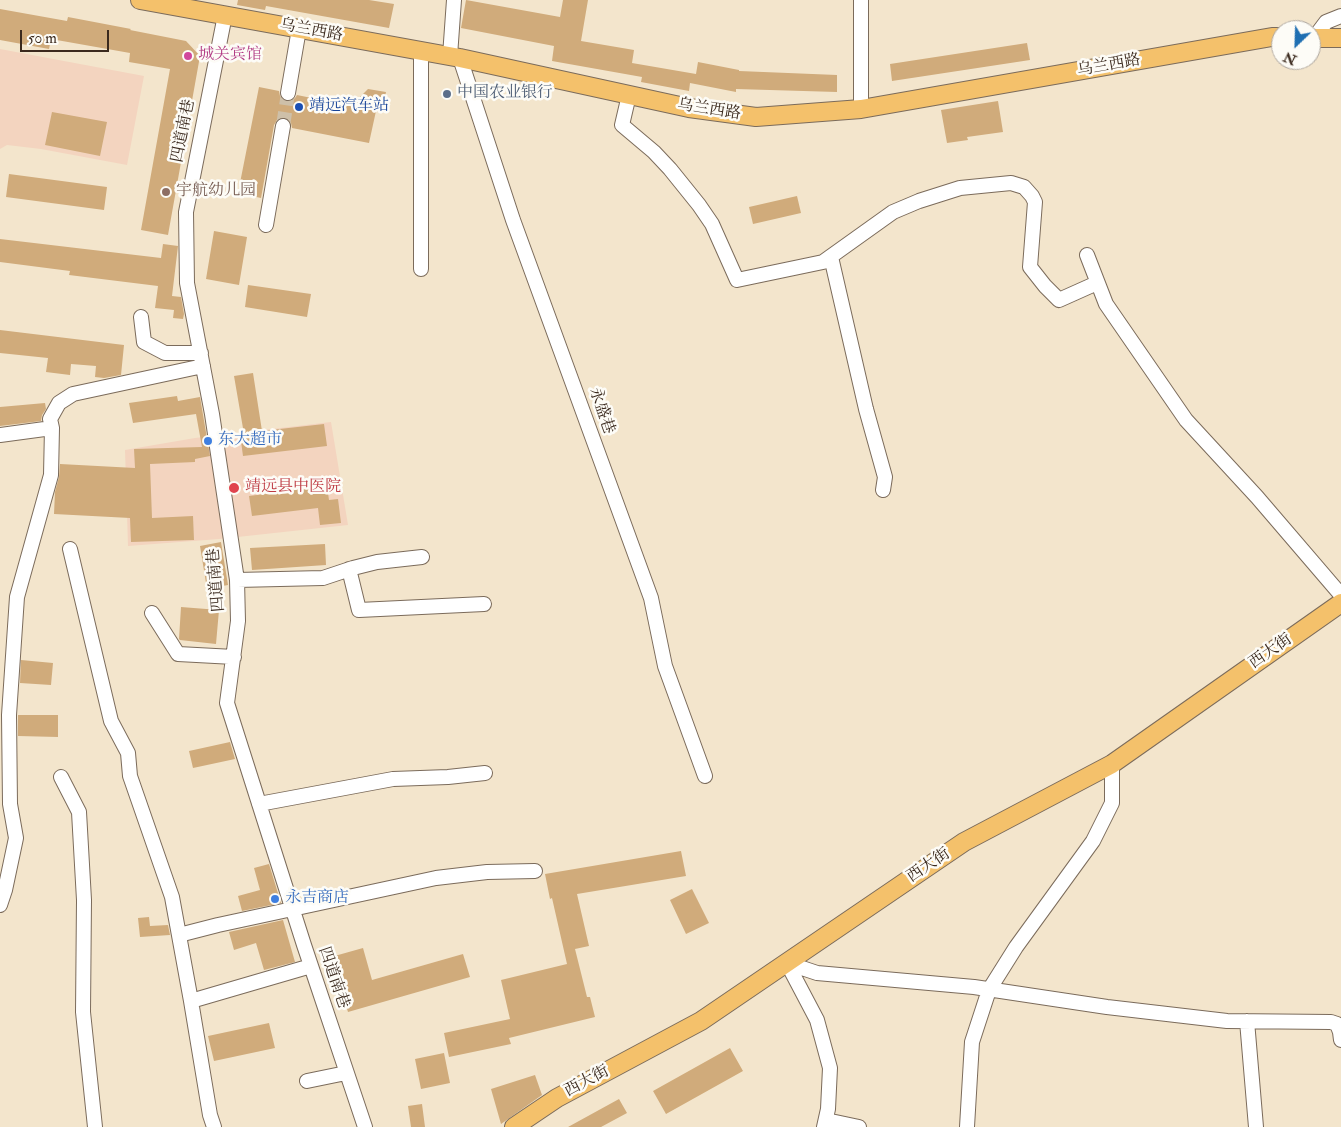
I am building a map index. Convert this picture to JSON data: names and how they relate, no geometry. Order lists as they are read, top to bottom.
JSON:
{
  "streets": {
    "main road": ["乌兰西路", "西大街"],
    "street": ["四道南巷", "永盛巷"]
  },
  "crossings": [
    ["乌兰西路", "四道南巷"],
    ["乌兰西路", "永盛巷"]
  ],
  "places": [
    "城关宾馆",
    "中国农业银行",
    "靖远汽车站",
    "宇航幼儿园",
    "东大超市",
    "靖远县中医院",
    "永吉商店"
  ],
  "scale_bar": "50 m",
  "north": "bottom left"
}
